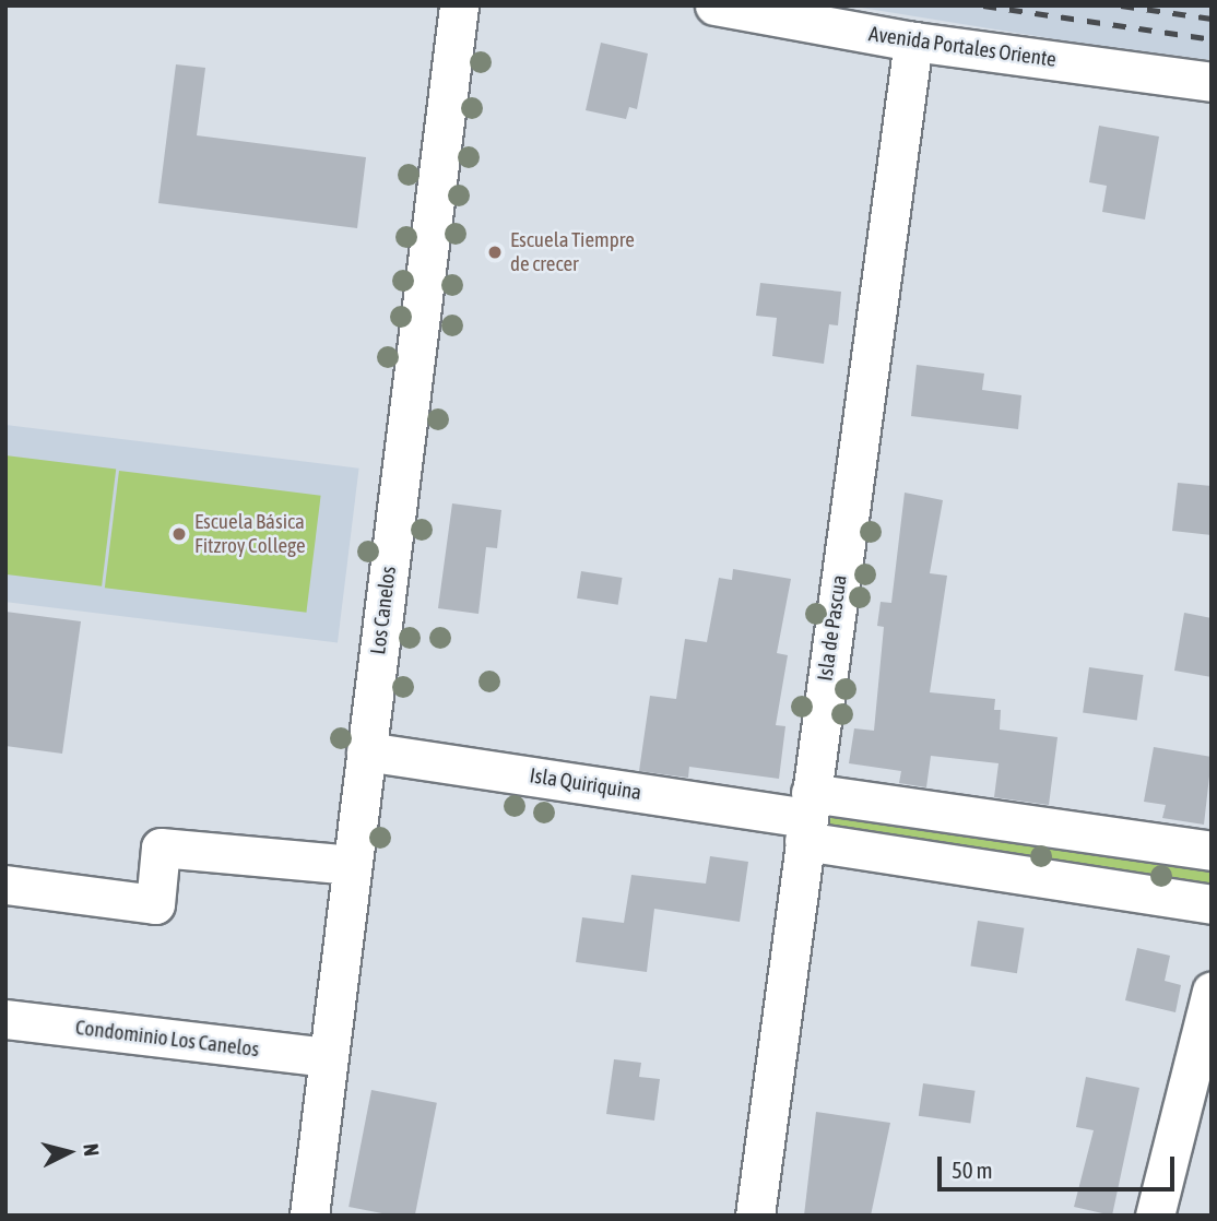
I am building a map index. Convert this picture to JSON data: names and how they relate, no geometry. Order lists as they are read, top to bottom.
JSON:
{
  "streets": {
    "street": [
      "Avenida Portales Oriente",
      "Los Canelos",
      "Isla de Pascua",
      "Isla Quiriquina",
      "Condominio Los Canelos"
    ]
  },
  "crossings": [
    ["Avenida Portales Oriente", "Isla de Pascua"],
    ["Los Canelos", "Isla Quiriquina"],
    ["Los Canelos", "Condominio Los Canelos"],
    ["Isla de Pascua", "Isla Quiriquina"]
  ],
  "places": ["Escuela Tiempre de crecer", "Escuela Básica Fitzroy College"],
  "scale_bar": "50 m",
  "north": "right"
}
